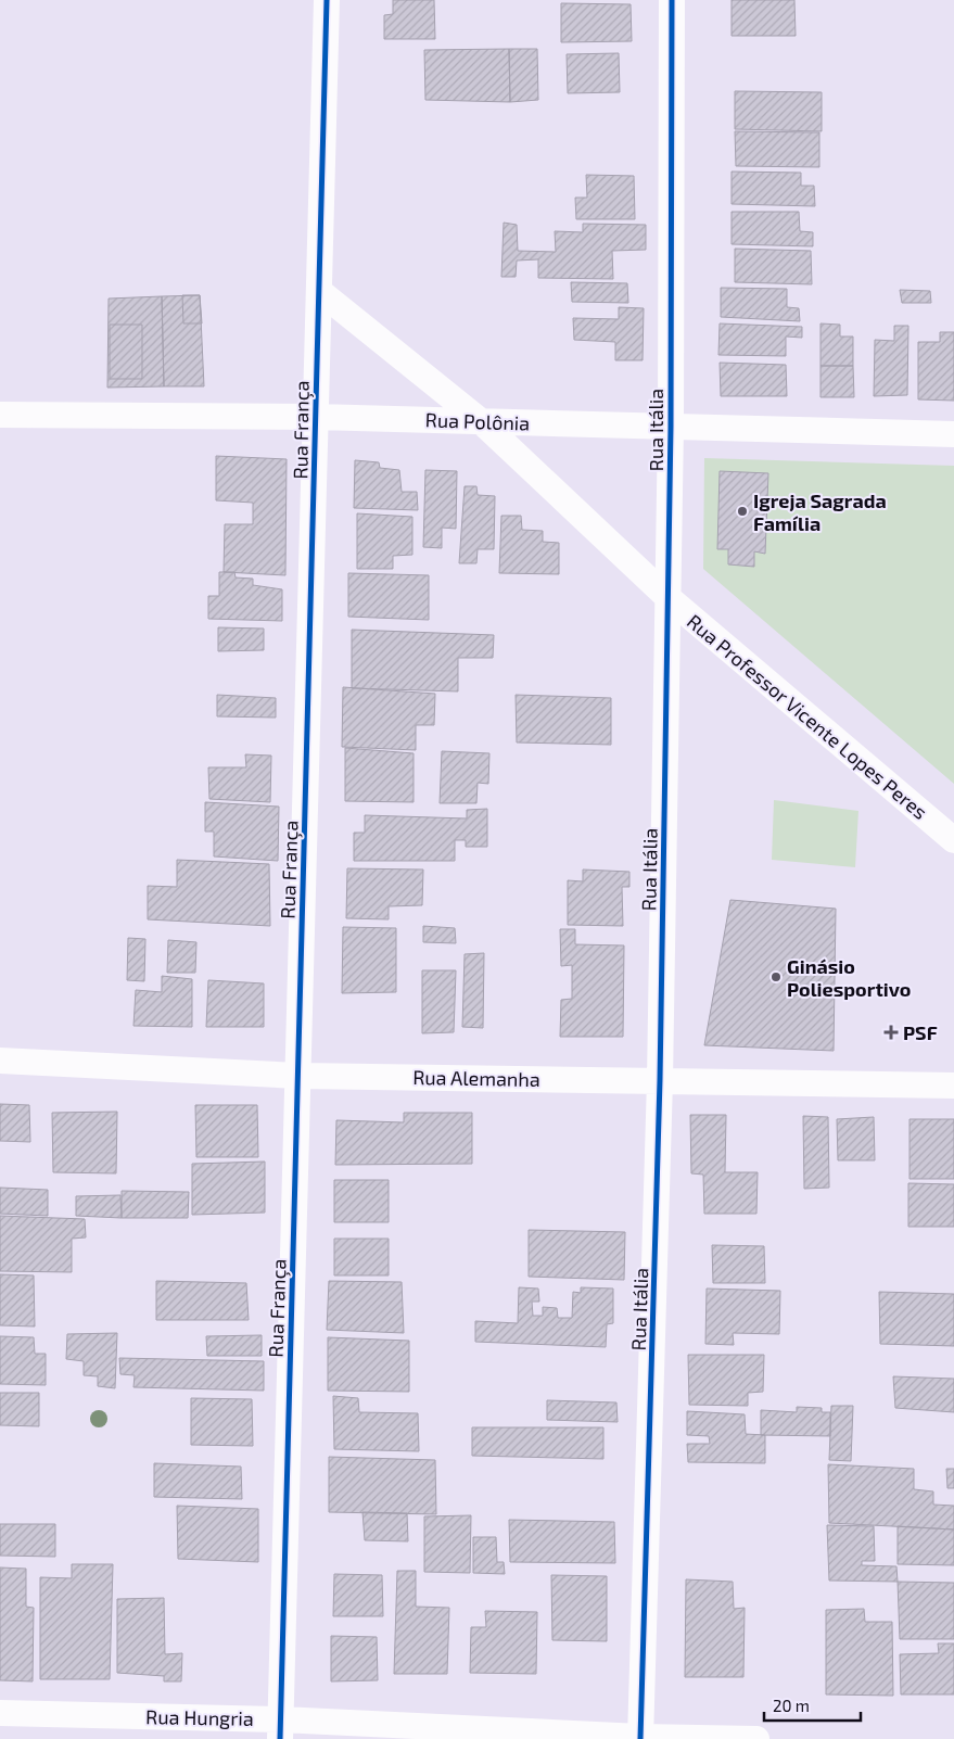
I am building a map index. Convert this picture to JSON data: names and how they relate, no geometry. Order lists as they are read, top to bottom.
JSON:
{
  "streets": {
    "street": [
      "Rua Polônia",
      "Rua França",
      "Rua Itália",
      "Rua Professor Vicente Lopes Peres",
      "Rua Alemanha",
      "Rua Hungria"
    ]
  },
  "crossings": [
    ["Rua Polônia", "Rua França"],
    ["Rua Polônia", "Rua Itália"],
    ["Rua Polônia", "Rua Professor Vicente Lopes Peres"],
    ["Rua França", "Rua Professor Vicente Lopes Peres"],
    ["Rua França", "Rua Alemanha"],
    ["Rua França", "Rua Hungria"],
    ["Rua Itália", "Rua Professor Vicente Lopes Peres"],
    ["Rua Itália", "Rua Alemanha"],
    ["Rua Itália", "Rua Hungria"]
  ],
  "places": {
    "other": ["Igreja Sagrada Família", "Ginásio Poliesportivo"],
    "health": ["PSF"]
  },
  "scale_bar": "20 m"
}
